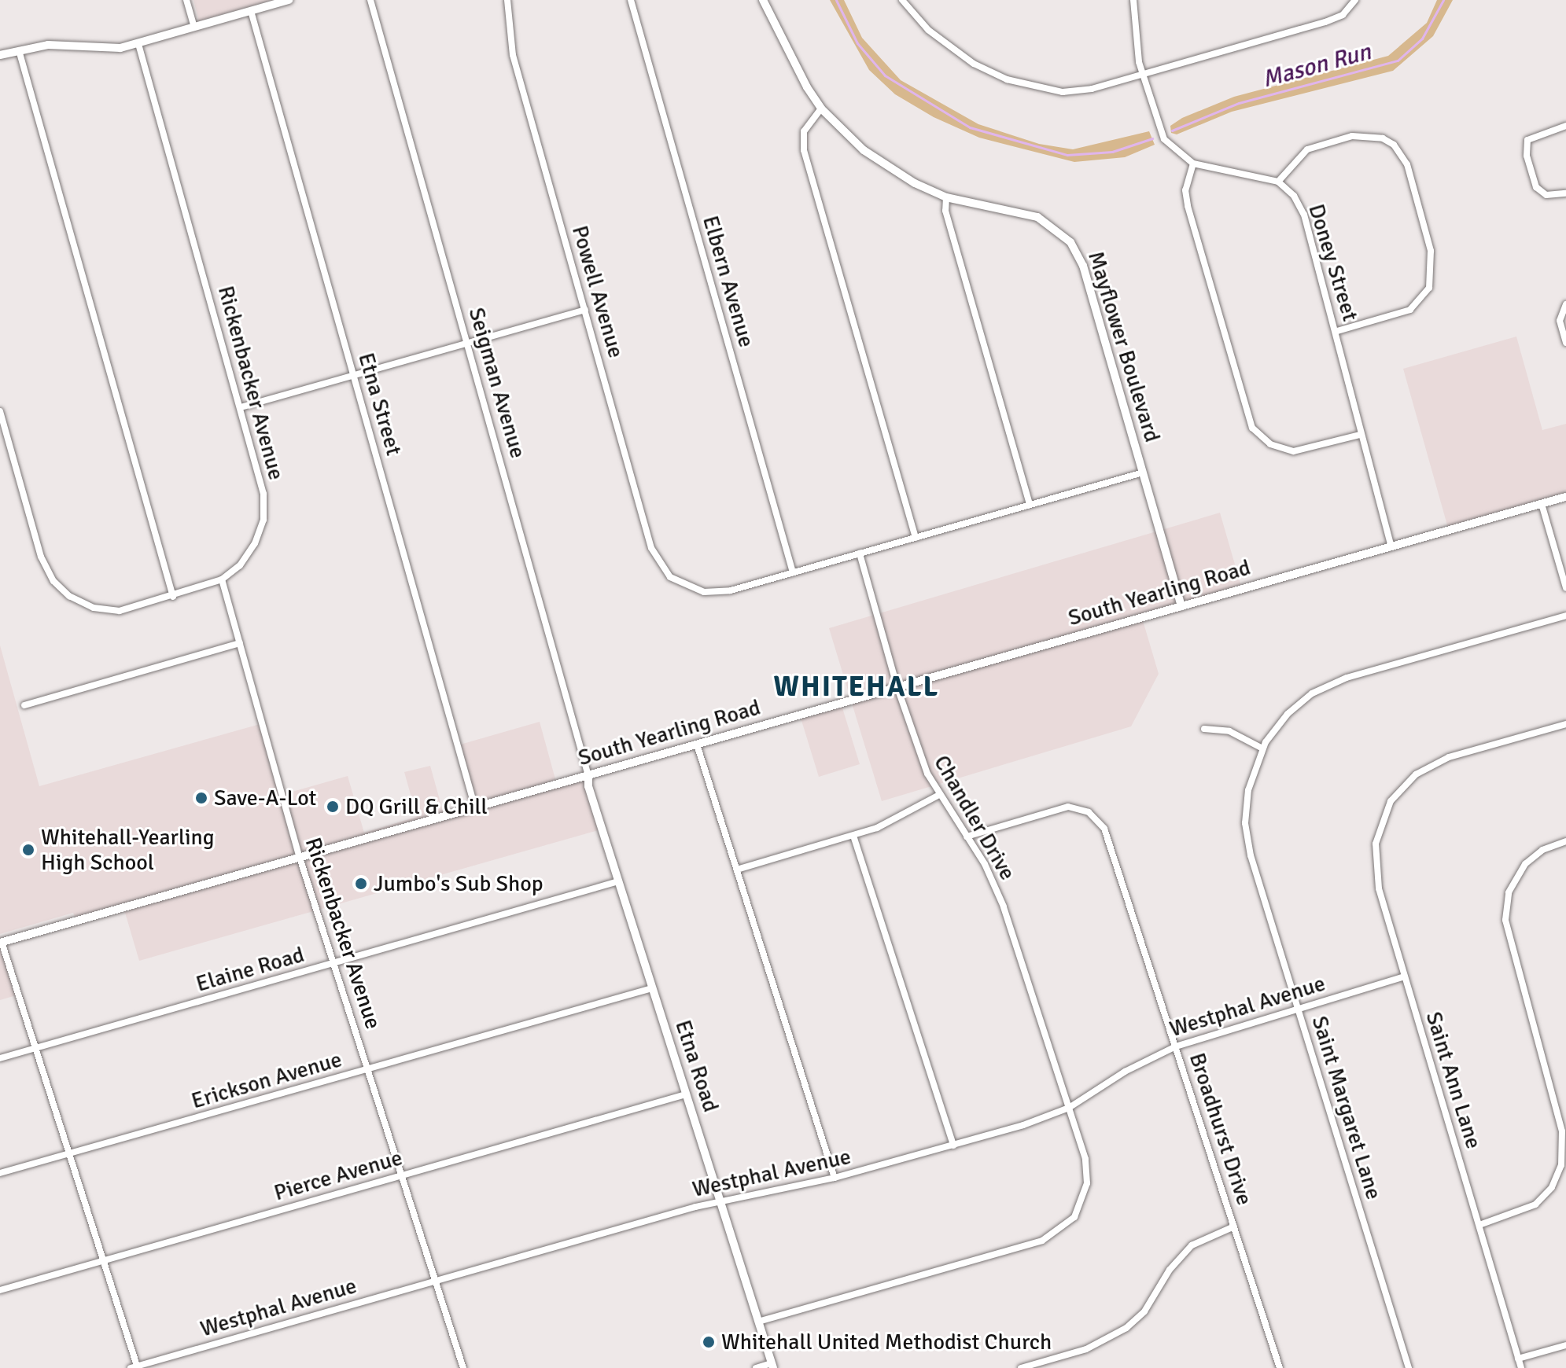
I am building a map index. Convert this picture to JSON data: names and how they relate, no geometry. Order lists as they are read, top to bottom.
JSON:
{
  "streets": {
    "street": [
      "Doney Street",
      "Elbern Avenue",
      "Powell Avenue",
      "Mayflower Boulevard",
      "Rickenbacker Avenue",
      "Seigman Avenue",
      "Etna Street",
      "South Yearling Road",
      "Chandler Drive",
      "Elaine Road",
      "Westphal Avenue",
      "Etna Road",
      "Erickson Avenue",
      "Saint Ann Lane",
      "Saint Margaret Lane",
      "Broadhurst Drive",
      "Pierce Avenue"
    ]
  },
  "crossings": [
    ["Doney Street", "South Yearling Road"],
    ["Elbern Avenue", "Powell Avenue"],
    ["Mayflower Boulevard", "South Yearling Road"],
    ["Rickenbacker Avenue", "South Yearling Road"],
    ["Rickenbacker Avenue", "Elaine Road"],
    ["Rickenbacker Avenue", "Westphal Avenue"],
    ["Rickenbacker Avenue", "Erickson Avenue"],
    ["Rickenbacker Avenue", "Pierce Avenue"],
    ["Seigman Avenue", "South Yearling Road"],
    ["Seigman Avenue", "Etna Road"],
    ["Etna Street", "South Yearling Road"],
    ["South Yearling Road", "Chandler Drive"],
    ["South Yearling Road", "Etna Road"],
    ["Chandler Drive", "Westphal Avenue"],
    ["Chandler Drive", "Etna Road"],
    ["Chandler Drive", "Broadhurst Drive"],
    ["Elaine Road", "Etna Road"],
    ["Westphal Avenue", "Etna Road"],
    ["Westphal Avenue", "Saint Ann Lane"],
    ["Westphal Avenue", "Saint Margaret Lane"],
    ["Westphal Avenue", "Broadhurst Drive"],
    ["Etna Road", "Erickson Avenue"],
    ["Etna Road", "Pierce Avenue"]
  ],
  "districts": ["WHITEHALL"],
  "water": ["Mason Run"],
  "places": [
    "Save-A-Lot",
    "DQ Grill & Chill",
    "Whitehall-Yearling High School",
    "Jumbo's Sub Shop",
    "Whitehall United Methodist Church"
  ]
}
